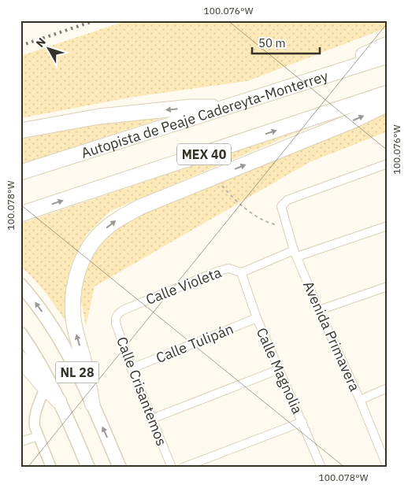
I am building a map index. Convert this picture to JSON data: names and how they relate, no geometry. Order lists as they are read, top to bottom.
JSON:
{
  "streets": {
    "highway": ["Autopista de Peaje Cadereyta-Monterrey", "MEX 40"],
    "main road": ["NL 28"],
    "street": [
      "Calle Violeta",
      "Avenida Primavera",
      "Calle Tulipán",
      "Calle Magnolia",
      "Calle Crisantemos"
    ]
  },
  "crossings": [
    ["Calle Violeta", "Avenida Primavera"],
    ["Calle Violeta", "Calle Magnolia"],
    ["Calle Violeta", "Calle Crisantemos"],
    ["Calle Tulipán", "Calle Magnolia"],
    ["Calle Tulipán", "Calle Crisantemos"]
  ],
  "scale_bar": "50 m",
  "north": "top left",
  "coordinates": ["100.076°W", "100.078°W"]
}
